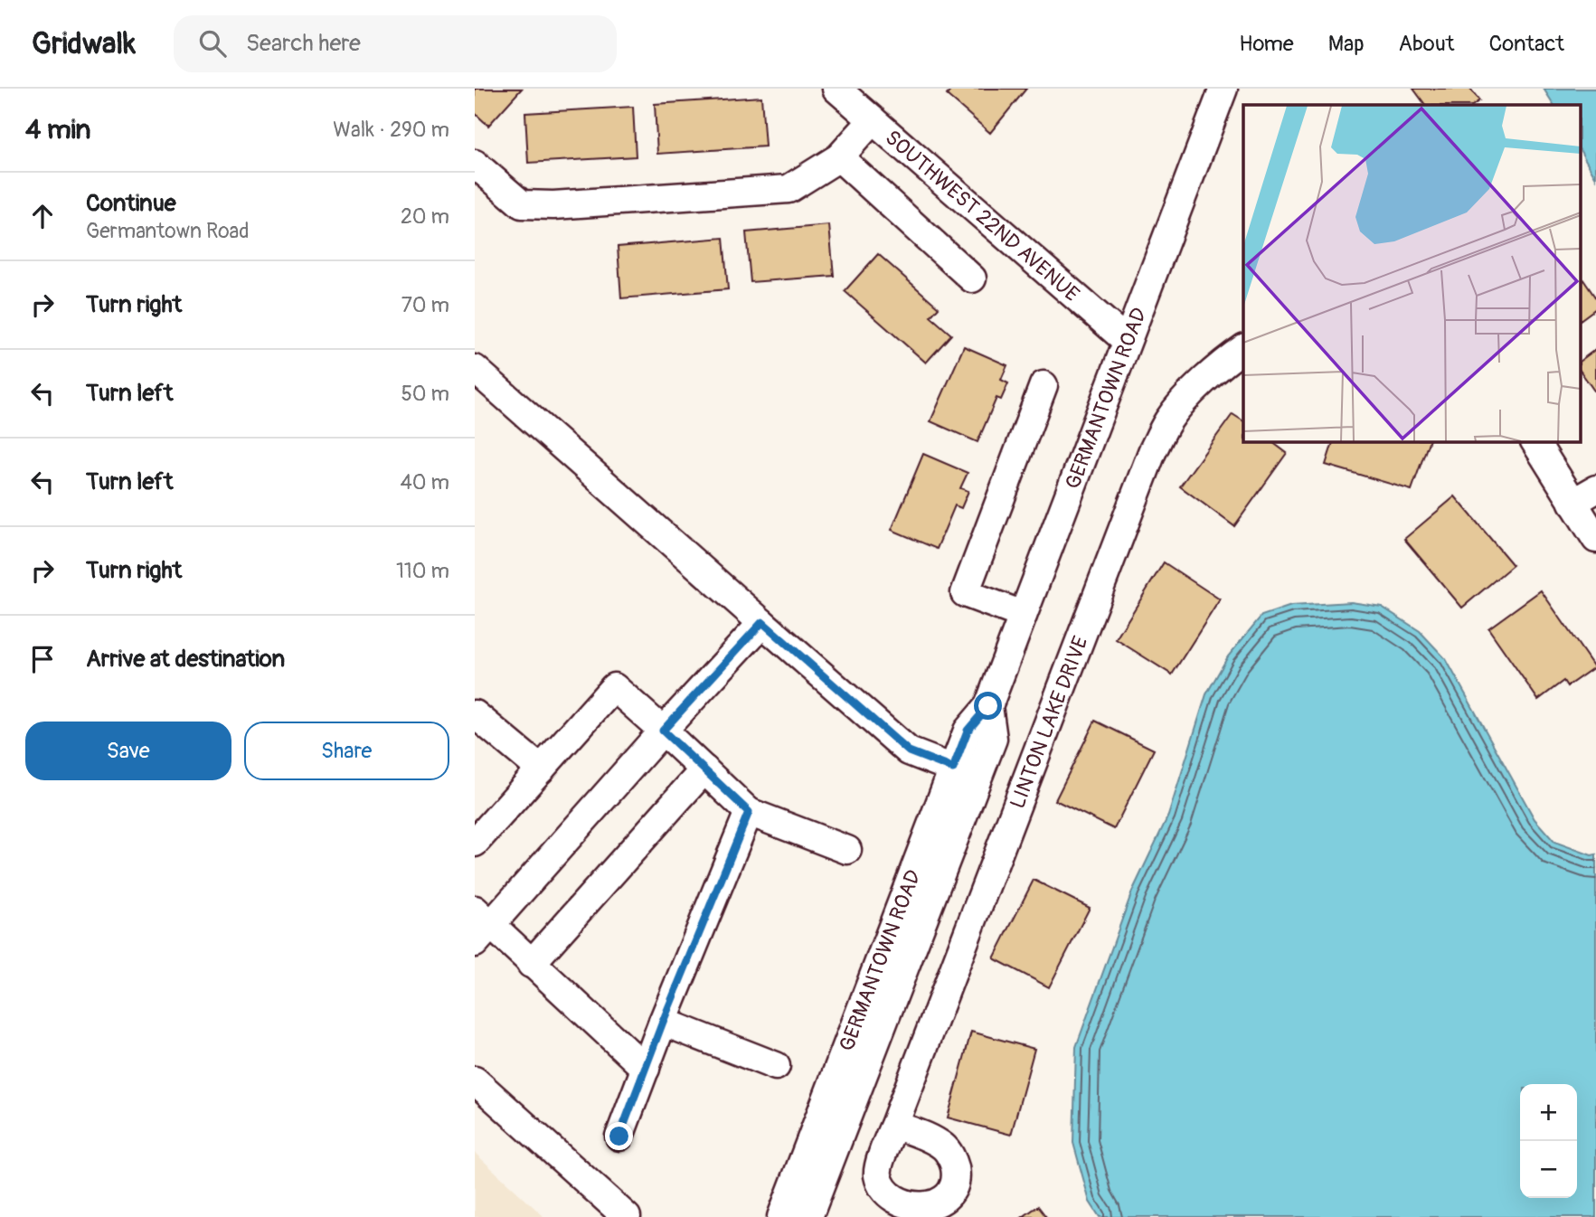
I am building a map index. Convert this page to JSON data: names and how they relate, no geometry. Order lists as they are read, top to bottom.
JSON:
{
  "streets": {
    "street": ["SOUTHWEST 22ND AVENUE", "GERMANTOWN ROAD", "LINTON LAKE DRIVE"]
  },
  "crossings": [
    ["SOUTHWEST 22ND AVENUE", "GERMANTOWN ROAD"]
  ],
  "page": {
    "header": "Gridwalk",
    "search": "Search here",
    "nav": [
      "Home",
      "Map",
      "About",
      "Contact"
    ],
    "heading": ["4 min", "Walk · 290 m"],
    "list": [
      ["Continue", "Germantown Road", "20 m"],
      ["Turn right", "70 m"],
      ["Turn left", "50 m"],
      ["Turn left", "40 m"],
      ["Turn right", "110 m"],
      "Arrive at destination"
    ],
    "buttons": ["Save", "Share"],
    "map_buttons": ["+", "−"]
  }
}
